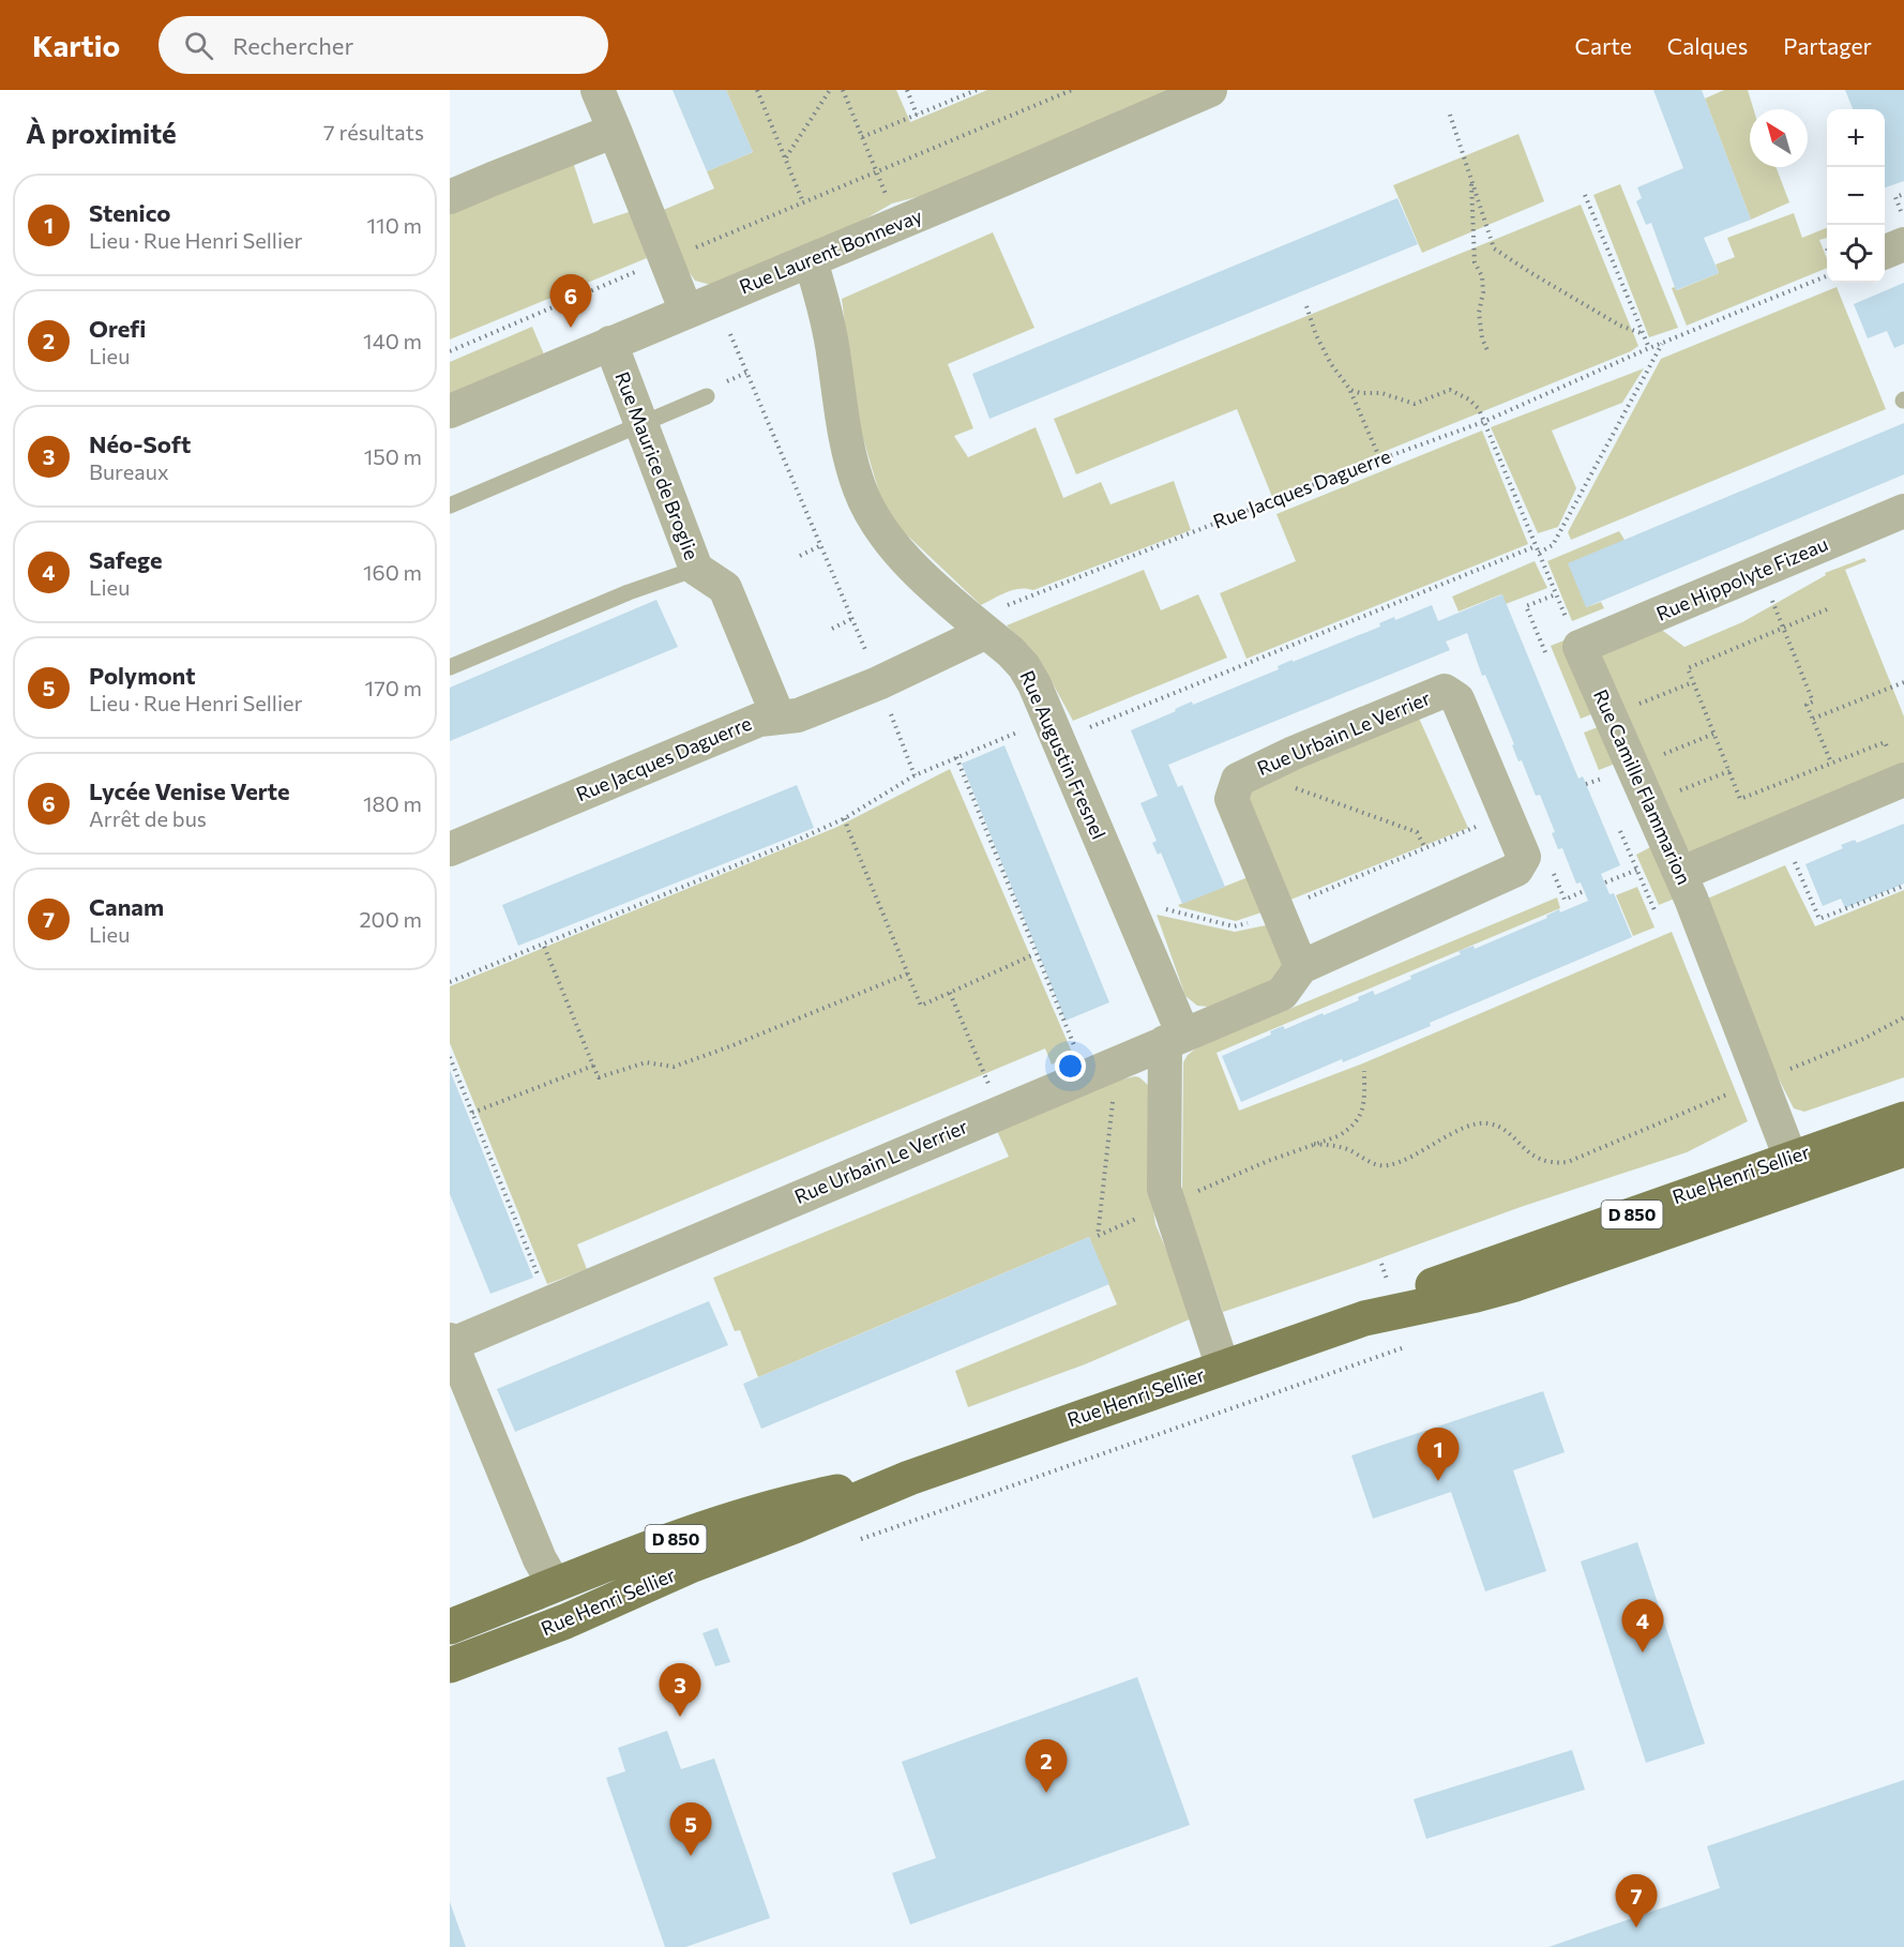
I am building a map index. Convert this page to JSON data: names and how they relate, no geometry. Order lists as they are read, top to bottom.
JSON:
{
  "streets": {
    "main road": ["Rue Henri Sellier", "D 850"],
    "street": [
      "Rue Laurent Bonnevay",
      "Rue Maurice de Broglie",
      "Rue Jacques Daguerre",
      "Rue Hippolyte Fizeau",
      "Rue Urbain Le Verrier",
      "Rue Augustin Fresnel",
      "Rue Camille Flammarion"
    ]
  },
  "crossings": [
    ["Rue Laurent Bonnevay", "Rue Maurice de Broglie"],
    ["Rue Laurent Bonnevay", "Rue Augustin Fresnel"],
    ["Rue Maurice de Broglie", "Rue Jacques Daguerre"],
    ["Rue Jacques Daguerre", "Rue Augustin Fresnel"],
    ["Rue Hippolyte Fizeau", "Rue Camille Flammarion"],
    ["Rue Urbain Le Verrier", "Rue Augustin Fresnel"],
    ["Rue Augustin Fresnel", "Rue Henri Sellier"],
    ["Rue Camille Flammarion", "Rue Henri Sellier"]
  ],
  "north": "top left",
  "page": {
    "header": "Kartio",
    "search": "Rechercher",
    "nav": ["Carte", "Calques", "Partager"],
    "heading": ["À proximité", "7 résultats"],
    "map_buttons": ["+", "−"],
    "list": [
      {
        "mark": "1",
        "name": "Stenico",
        "note": "Lieu · Rue Henri Sellier",
        "value": "110 m"
      },
      {
        "mark": "2",
        "name": "Orefi",
        "note": "Lieu",
        "value": "140 m"
      },
      {
        "mark": "3",
        "name": "Néo-Soft",
        "note": "Bureaux",
        "value": "150 m"
      },
      {
        "mark": "4",
        "name": "Safege",
        "note": "Lieu",
        "value": "160 m"
      },
      {
        "mark": "5",
        "name": "Polymont",
        "note": "Lieu · Rue Henri Sellier",
        "value": "170 m"
      },
      {
        "mark": "6",
        "name": "Lycée Venise Verte",
        "note": "Arrêt de bus",
        "value": "180 m"
      },
      {
        "mark": "7",
        "name": "Canam",
        "note": "Lieu",
        "value": "200 m"
      }
    ],
    "pins": [
      "6",
      "1",
      "4",
      "3",
      "2",
      "5",
      "7"
    ]
  }
}
